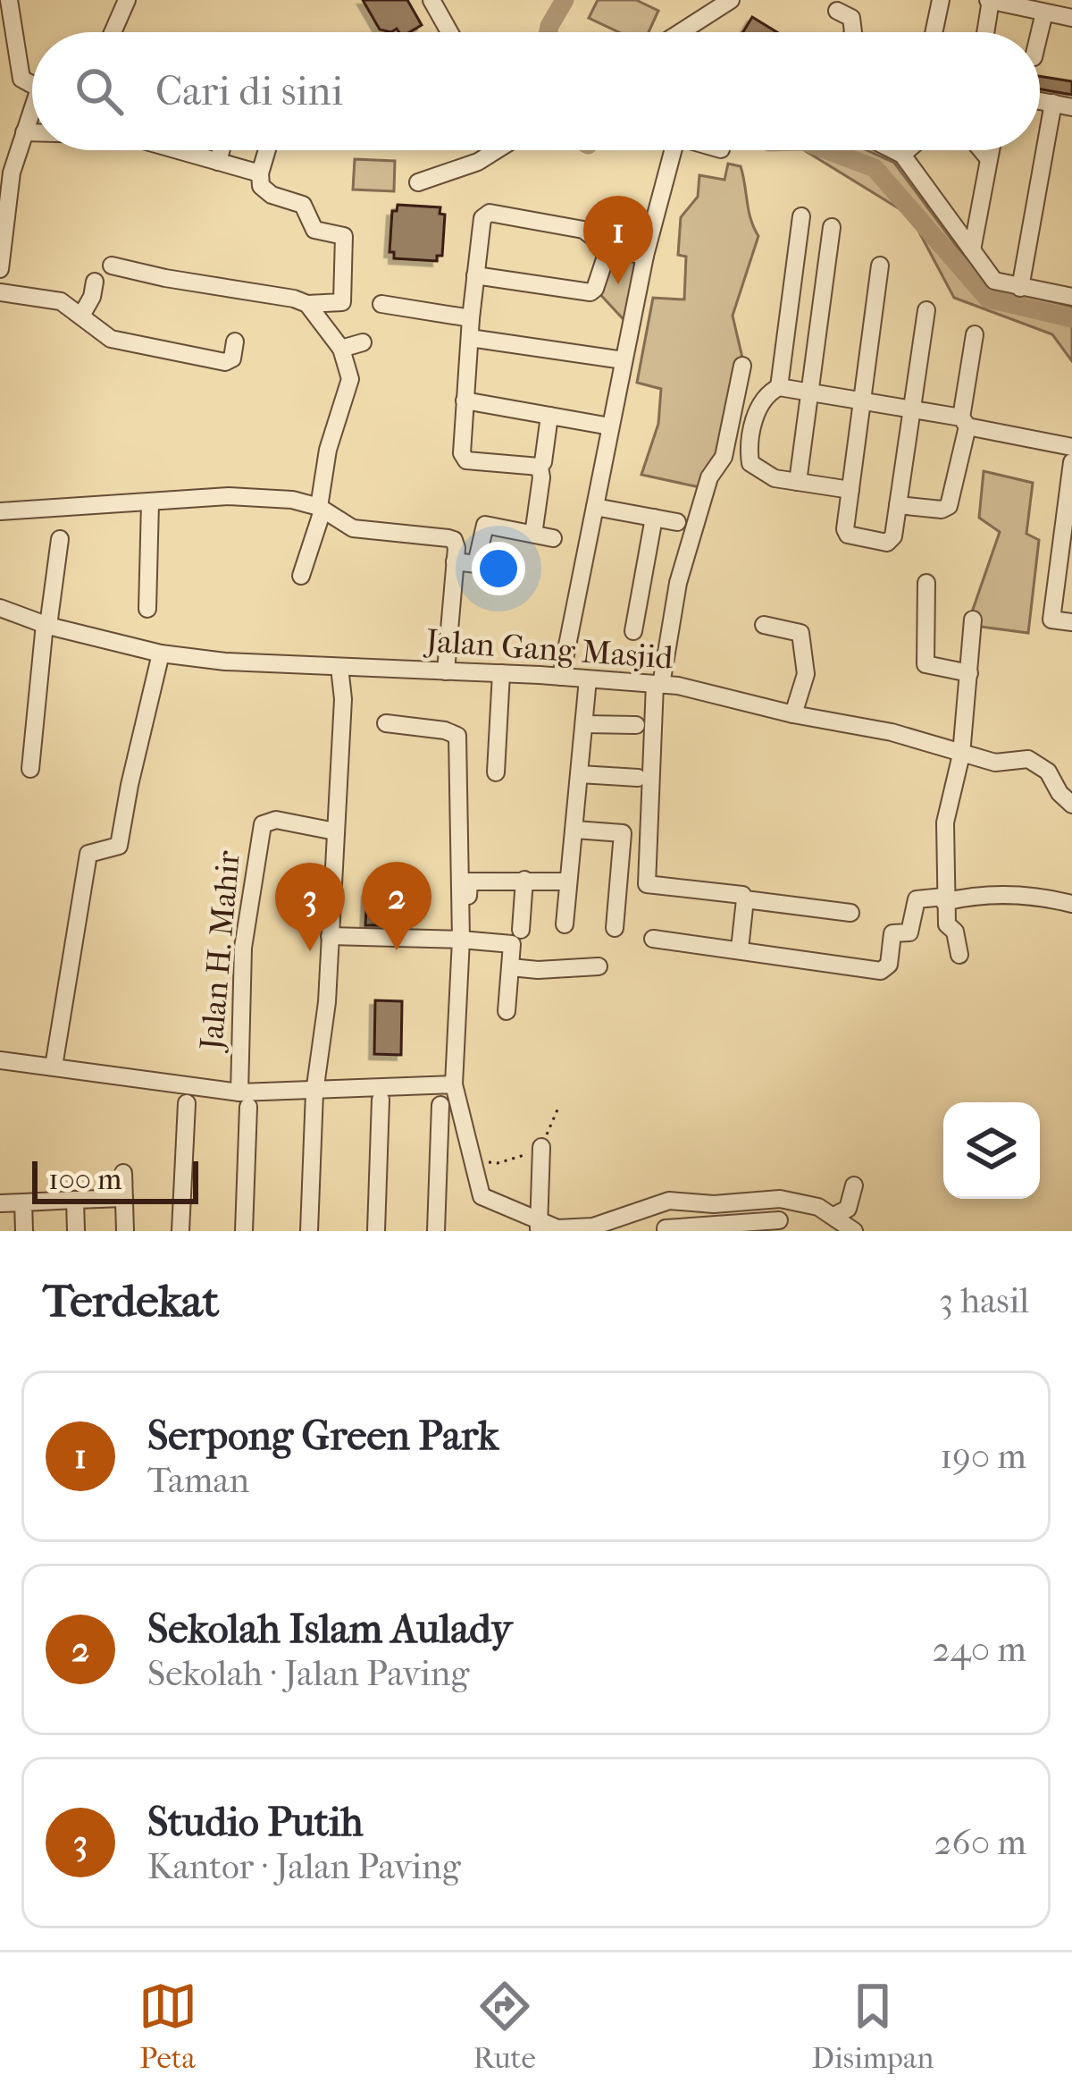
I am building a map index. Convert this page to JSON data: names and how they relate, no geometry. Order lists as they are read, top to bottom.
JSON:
{
  "streets": {
    "street": ["Jalan Gang Masjid", "Jalan H. Mahir"]
  },
  "scale_bar": "100 m",
  "page": {
    "search": "Cari di sini",
    "pins": ["1", "2", "3"],
    "scale": "100 m",
    "heading": ["Terdekat", "3 hasil"],
    "list": [
      {
        "mark": "1",
        "name": "Serpong Green Park",
        "note": "Taman",
        "value": "190 m"
      },
      {
        "mark": "2",
        "name": "Sekolah Islam Aulady",
        "note": "Sekolah · Jalan Paving",
        "value": "240 m"
      },
      {
        "mark": "3",
        "name": "Studio Putih",
        "note": "Kantor · Jalan Paving",
        "value": "260 m"
      }
    ],
    "nav": ["Peta", "Rute", "Disimpan"]
  }
}
